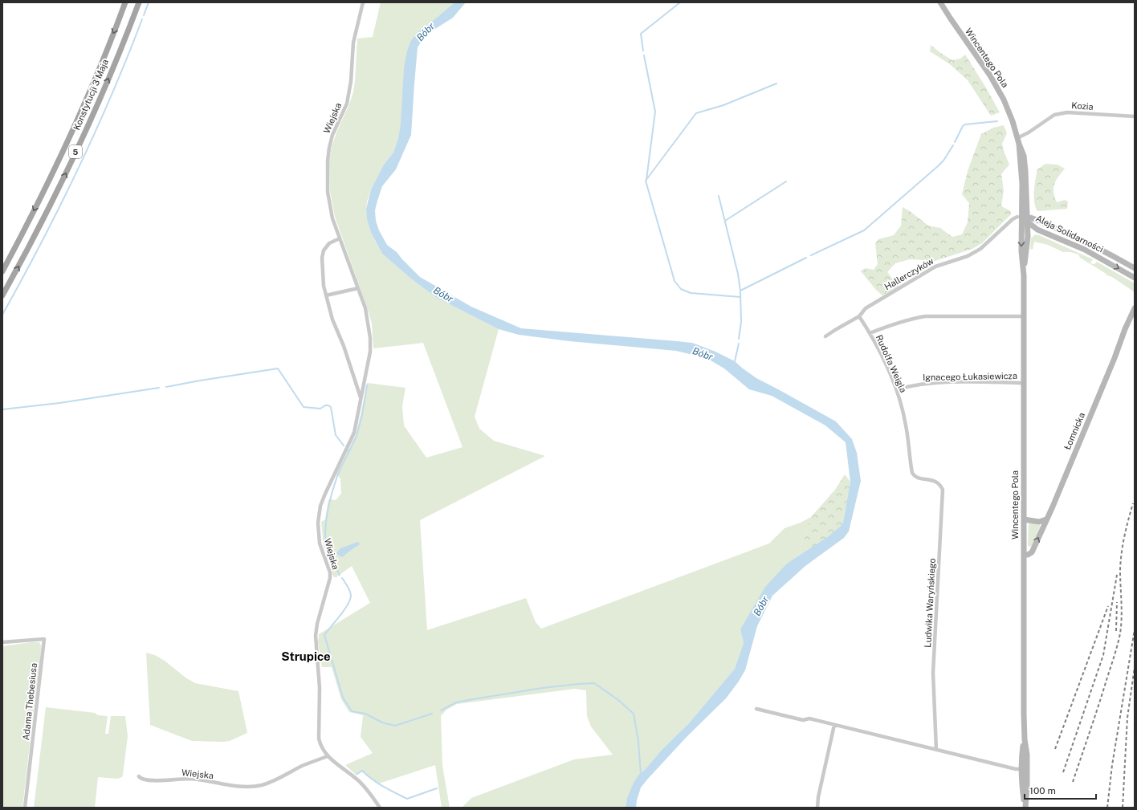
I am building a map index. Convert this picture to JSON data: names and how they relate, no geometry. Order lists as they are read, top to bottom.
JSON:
{
  "streets": {
    "main road": ["Konstytucji 3 Maja", "5"],
    "street": [
      "Wincentego Pola",
      "Kozia",
      "Wiejska",
      "Aleja Solidarności",
      "Hallerczyków",
      "Rudolfa Weigla",
      "Ignacego Łukasiewicza",
      "Łomnicka",
      "Ludwika Waryńskiego",
      "Adama Thebesiusa"
    ]
  },
  "crossings": [
    ["Wincentego Pola", "Kozia"],
    ["Wincentego Pola", "Aleja Solidarności"],
    ["Wincentego Pola", "Hallerczyków"],
    ["Wincentego Pola", "Ignacego Łukasiewicza"],
    ["Wincentego Pola", "Łomnicka"],
    ["Aleja Solidarności", "Hallerczyków"],
    ["Hallerczyków", "Rudolfa Weigla"],
    ["Rudolfa Weigla", "Ignacego Łukasiewicza"],
    ["Rudolfa Weigla", "Ludwika Waryńskiego"]
  ],
  "districts": ["Strupice"],
  "water": ["Bóbr"],
  "scale_bar": "100 m"
}
